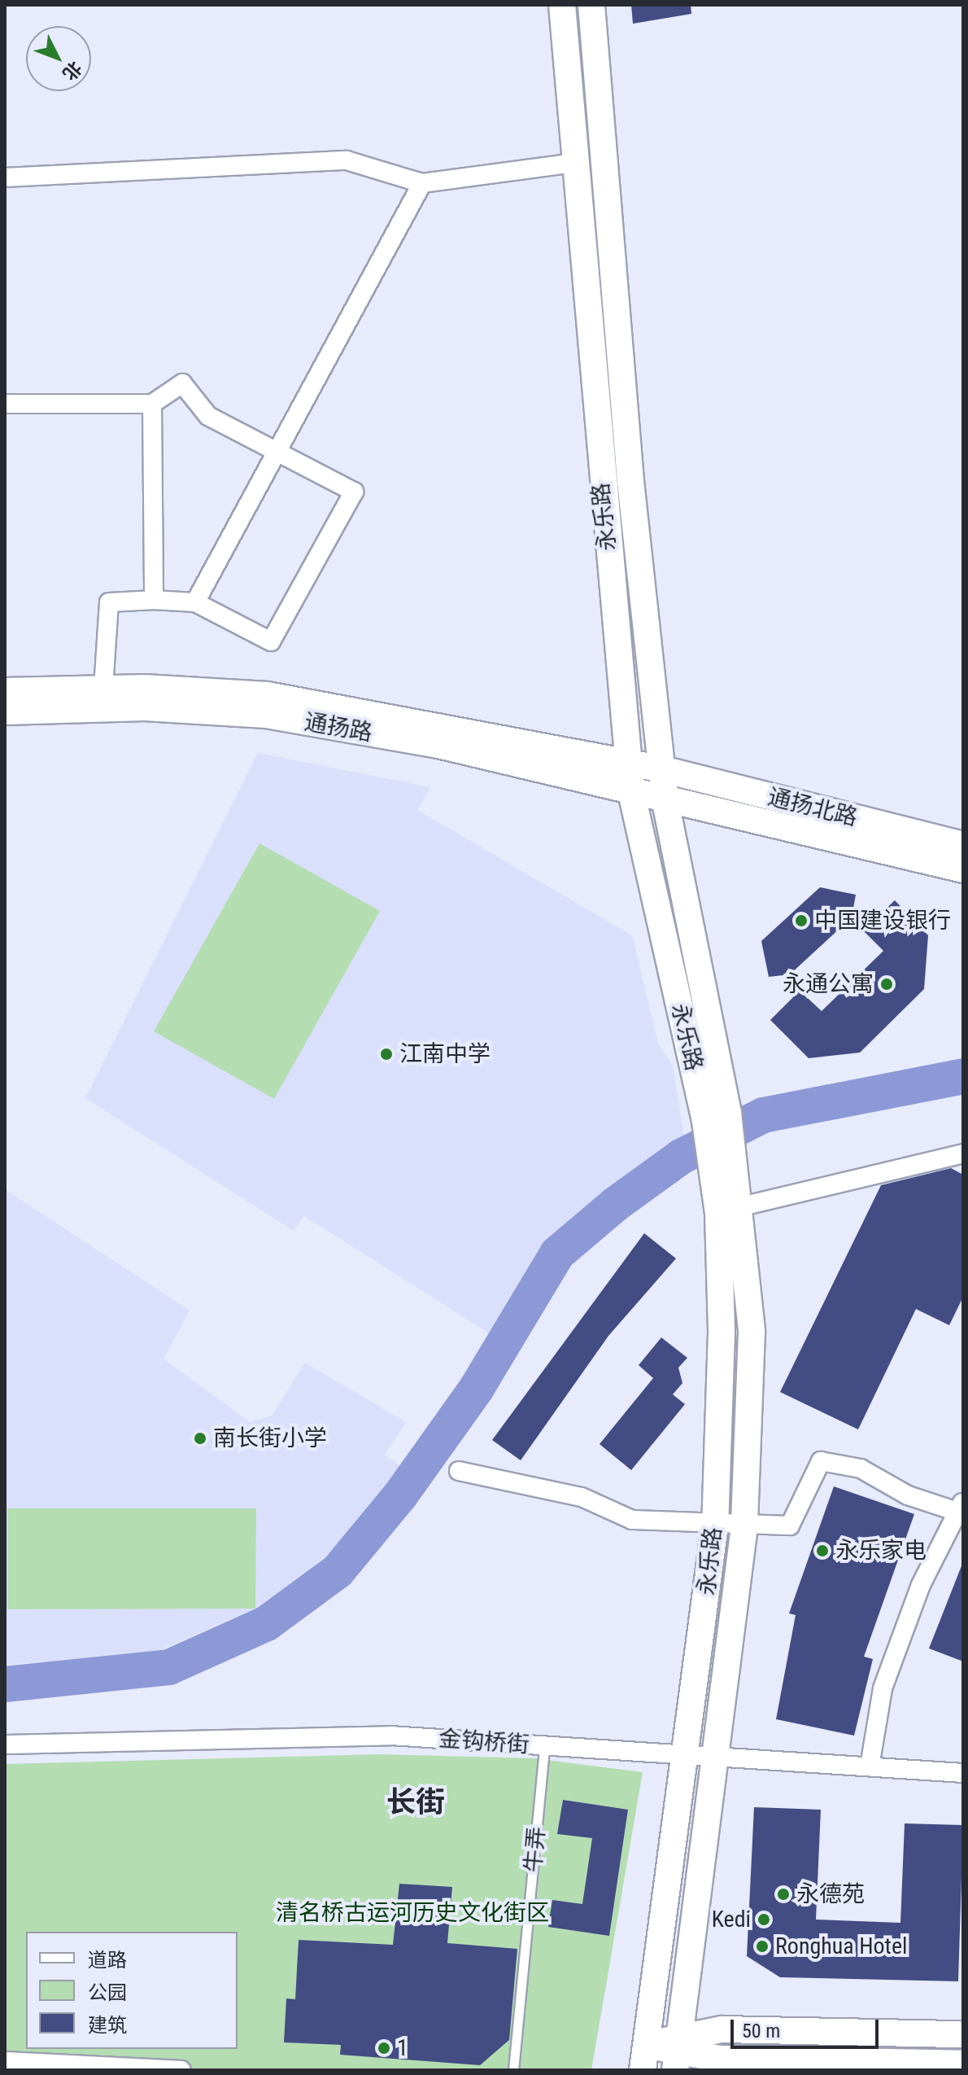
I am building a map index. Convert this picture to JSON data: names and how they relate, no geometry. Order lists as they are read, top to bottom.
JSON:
{
  "streets": {
    "main road": ["永乐路", "通扬路", "通扬北路"],
    "street": ["金钩桥街"],
    "lane": ["牛弄"]
  },
  "crossings": [
    ["永乐路", "通扬路"],
    ["永乐路", "通扬北路"],
    ["永乐路", "金钩桥街"],
    ["通扬路", "通扬北路"],
    ["金钩桥街", "牛弄"]
  ],
  "districts": ["长街"],
  "parks": ["清名桥古运河历史文化街区"],
  "places": [
    "中国建设银行",
    "永通公寓",
    "江南中学",
    "南长街小学",
    "永乐家电",
    "永德苑",
    "Kedi",
    "Ronghua Hotel",
    "1"
  ],
  "legend": ["道路", "公园", "建筑"],
  "scale_bar": "50 m",
  "north": "bottom right"
}
